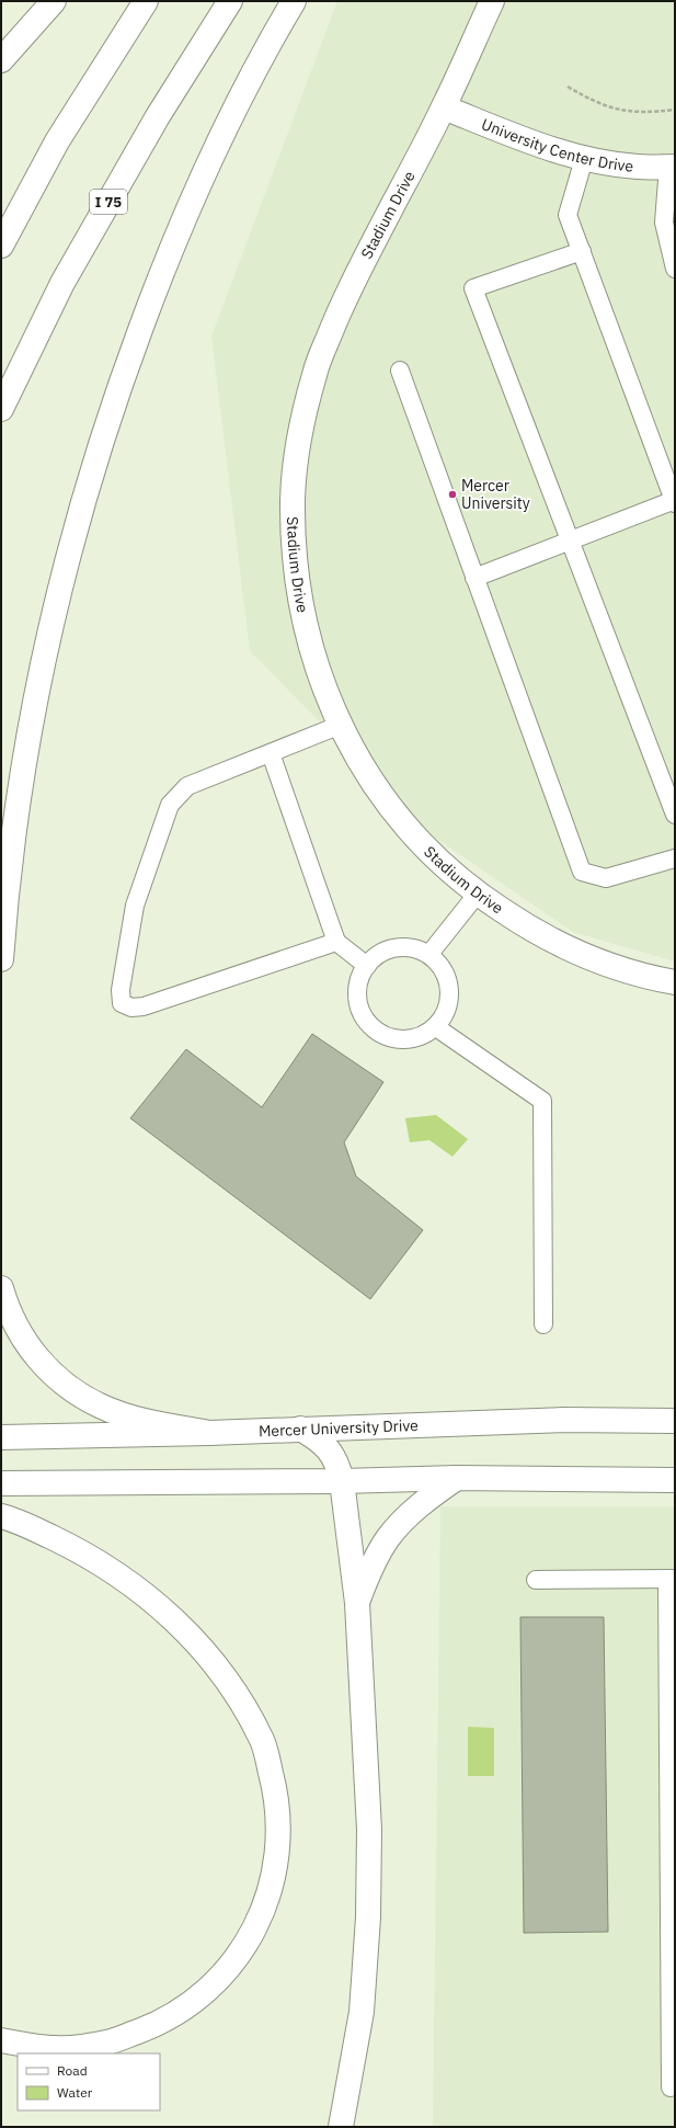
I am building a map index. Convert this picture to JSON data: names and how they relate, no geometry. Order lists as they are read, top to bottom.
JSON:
{
  "streets": {
    "main road": [
      "University Center Drive",
      "I 75",
      "Stadium Drive",
      "Mercer University Drive"
    ]
  },
  "crossings": [
    ["University Center Drive", "Stadium Drive"]
  ],
  "places": ["Mercer University"],
  "legend": ["Road", "Water"]
}
